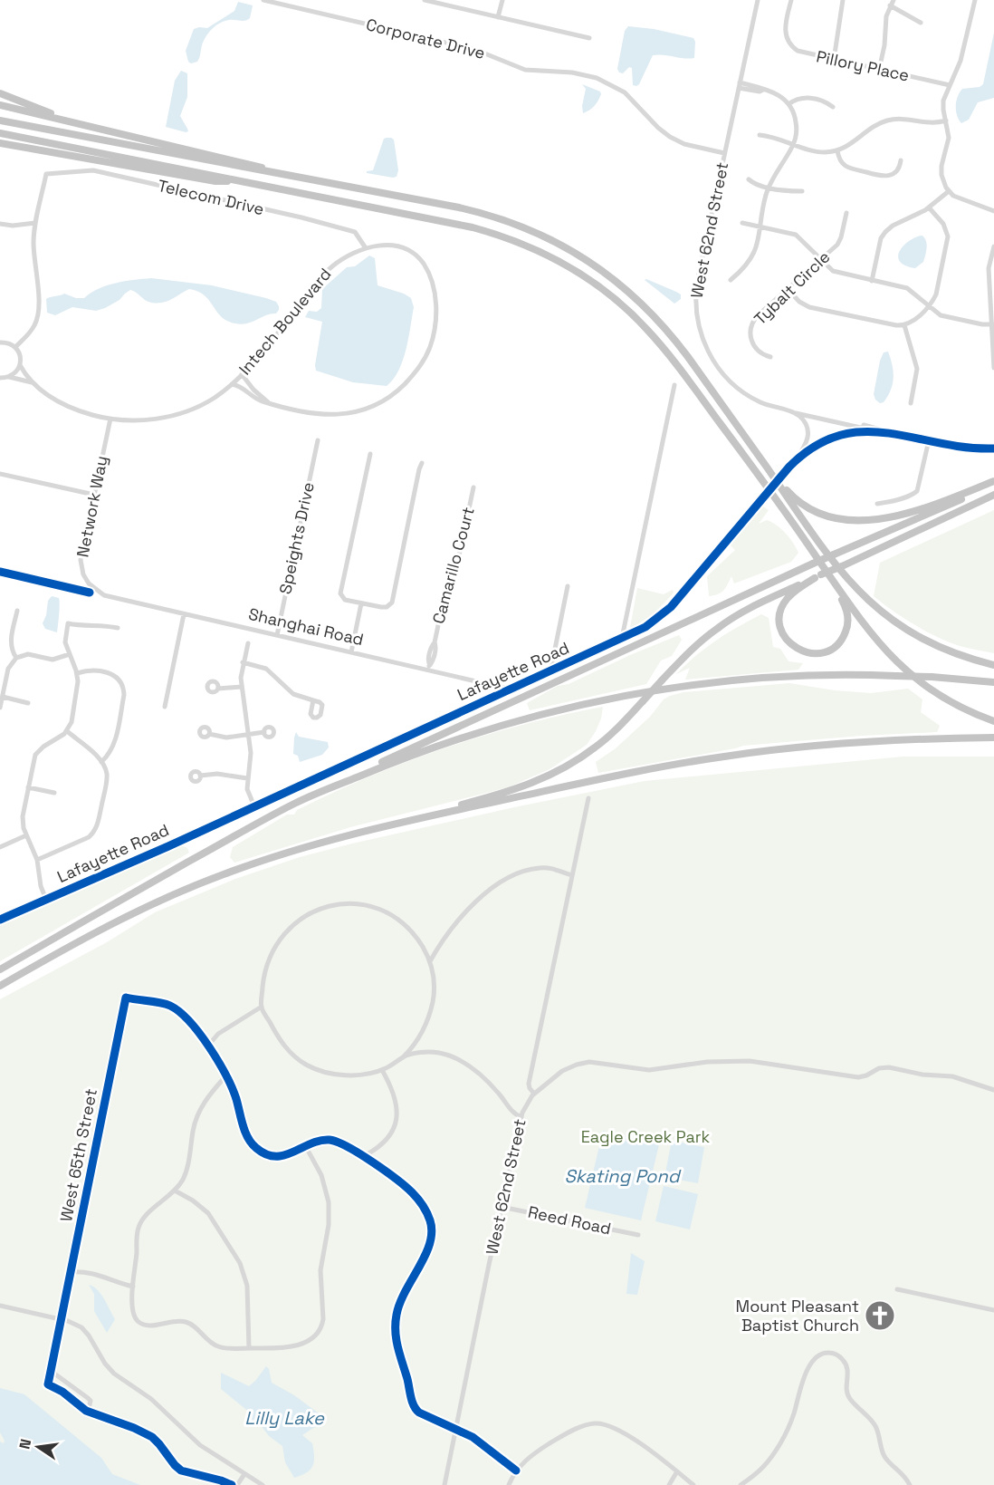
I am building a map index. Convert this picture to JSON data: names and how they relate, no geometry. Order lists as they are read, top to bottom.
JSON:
{
  "streets": {
    "main road": ["Lafayette Road"],
    "street": [
      "Corporate Drive",
      "Pillory Place",
      "Telecom Drive",
      "West 62nd Street",
      "Tybalt Circle",
      "Intech Boulevard",
      "Network Way",
      "Speights Drive",
      "Camarillo Court",
      "Shanghai Road",
      "West 65th Street",
      "Reed Road"
    ]
  },
  "crossings": [
    ["Corporate Drive", "West 62nd Street"],
    ["Telecom Drive", "Intech Boulevard"],
    ["West 62nd Street", "Reed Road"],
    ["Intech Boulevard", "Network Way"],
    ["Network Way", "Shanghai Road"],
    ["Speights Drive", "Shanghai Road"],
    ["Camarillo Court", "Shanghai Road"],
    ["Shanghai Road", "Lafayette Road"]
  ],
  "water": ["Skating Pond", "Lilly Lake"],
  "parks": ["Eagle Creek Park"],
  "places": {
    "church": ["Mount Pleasant Baptist Church"]
  },
  "north": "left"
}
